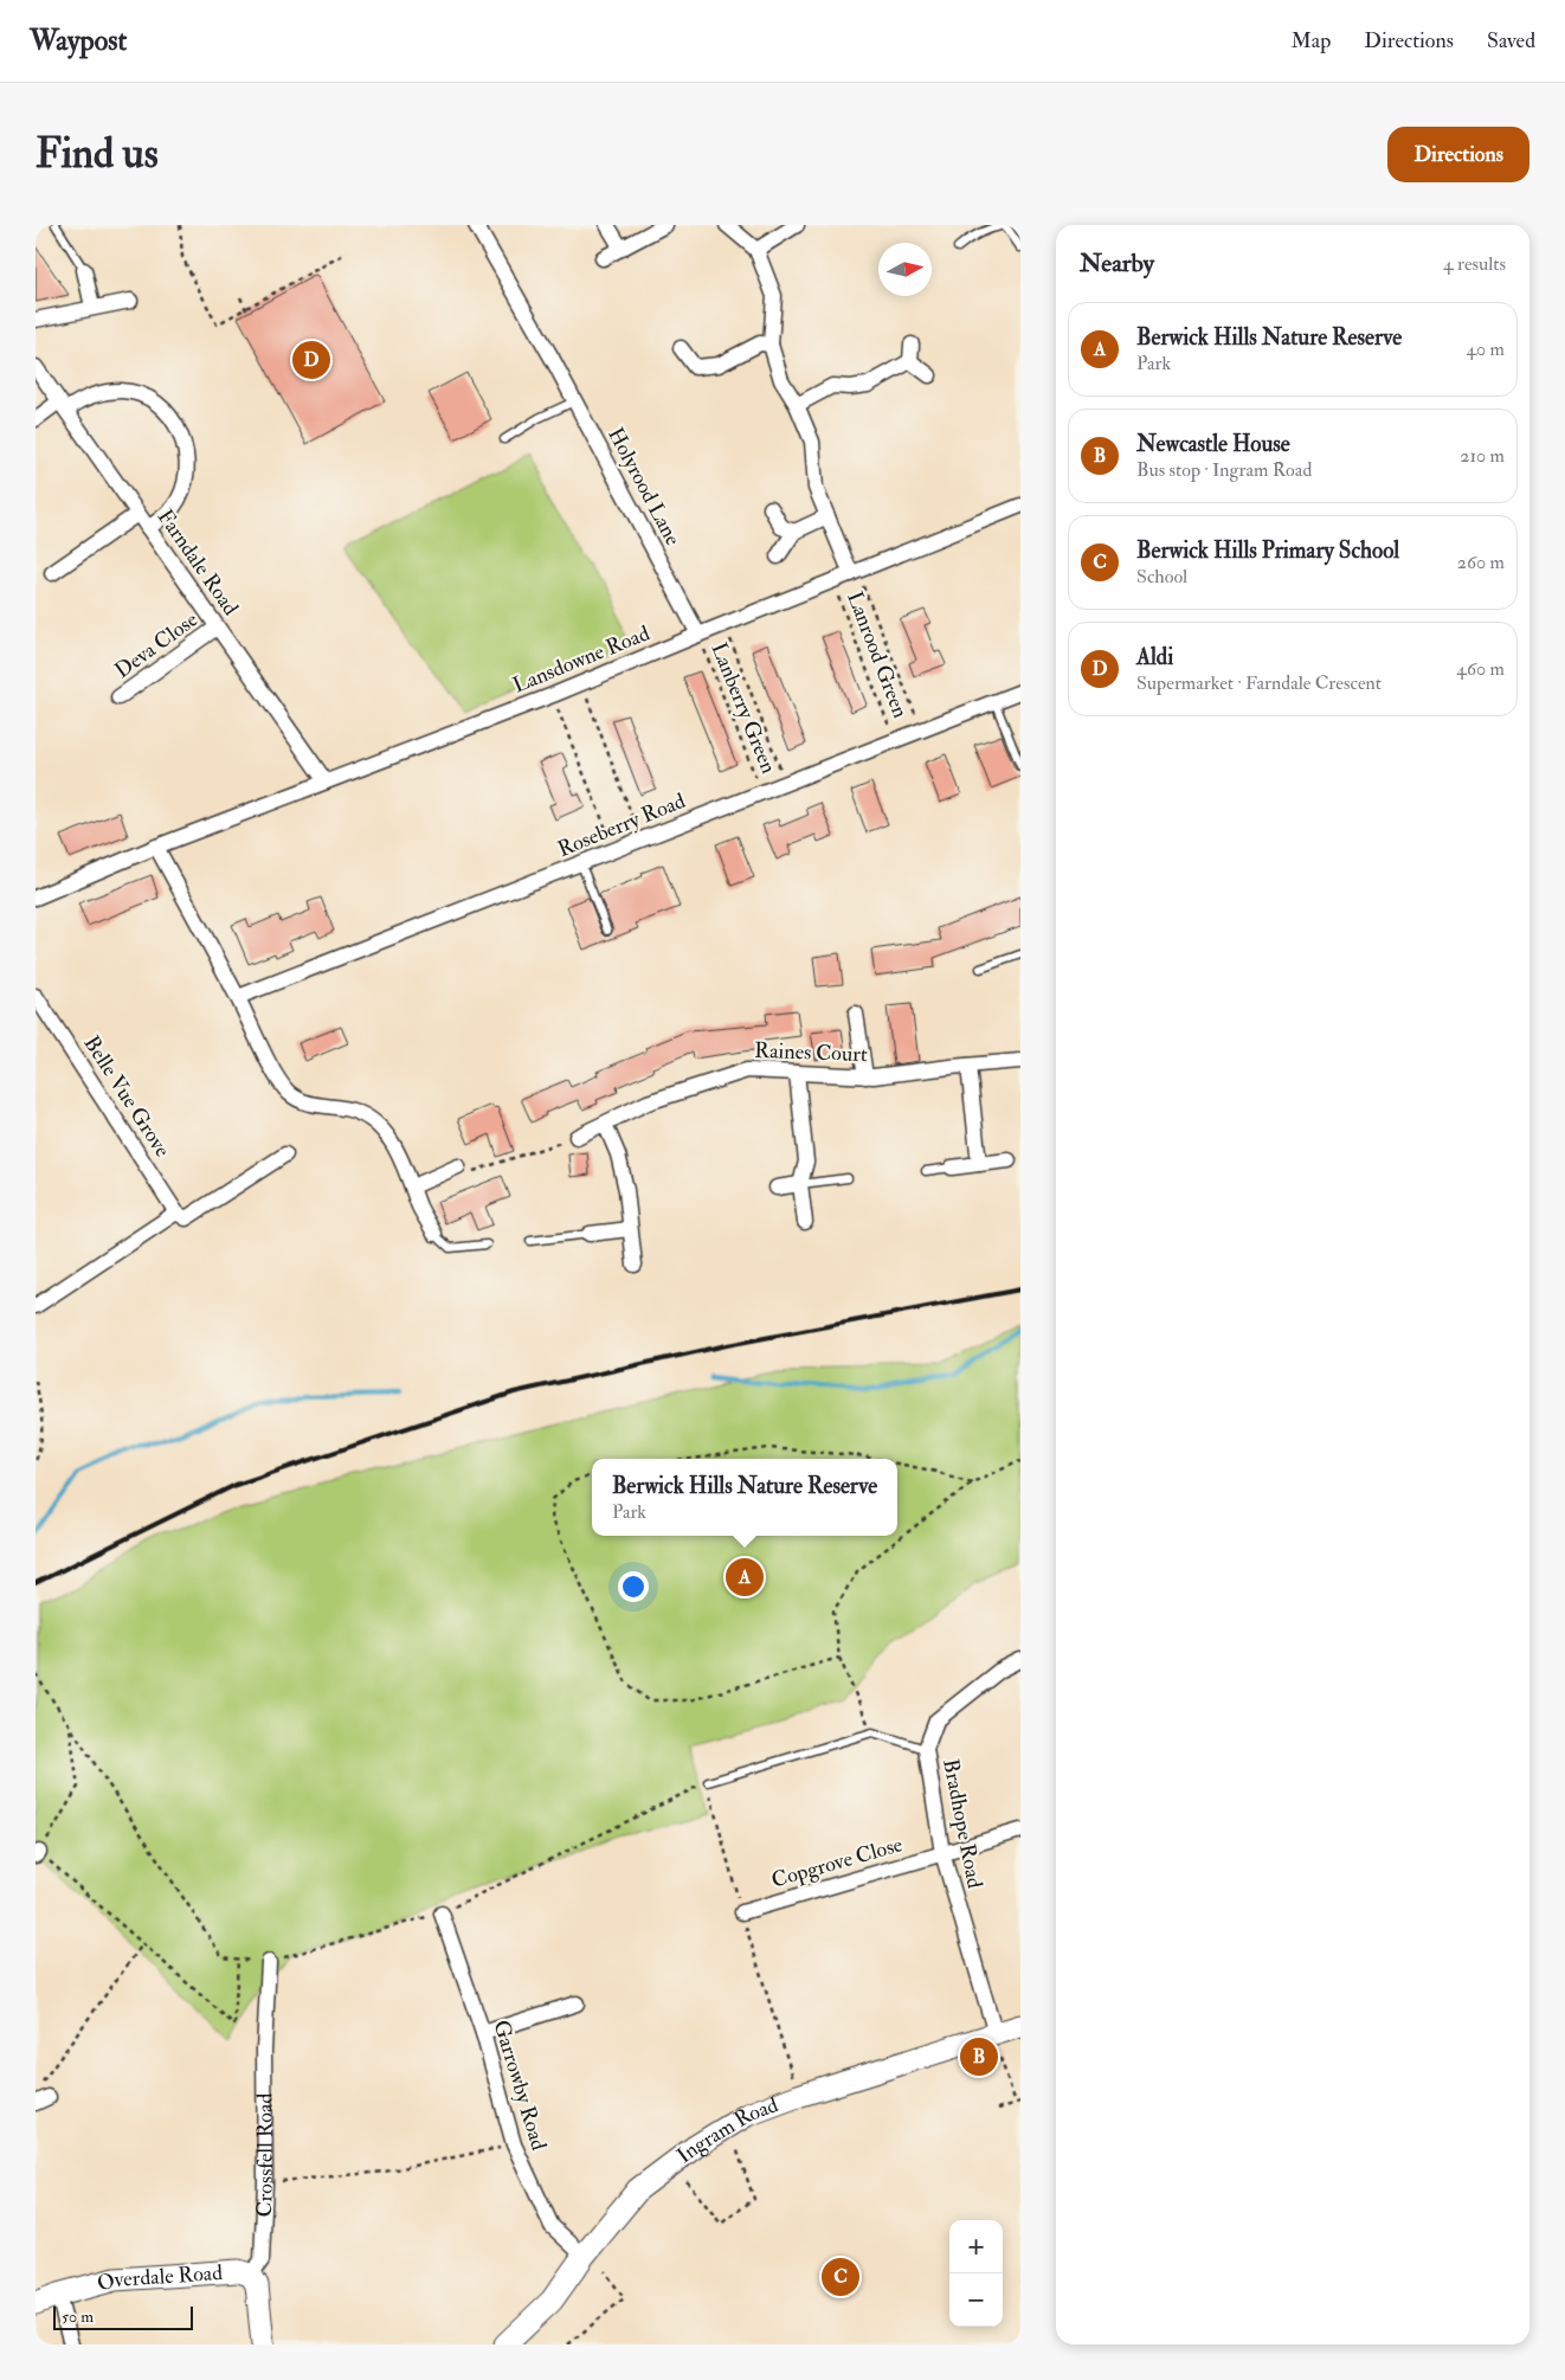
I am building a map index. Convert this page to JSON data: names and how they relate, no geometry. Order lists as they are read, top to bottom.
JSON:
{
  "streets": {
    "street": [
      "Holyrood Lane",
      "Farndale Road",
      "Deva Close",
      "Lansdowne Road",
      "Roseberry Road",
      "Raines Court",
      "Belle Vue Grove",
      "Bradhope Road",
      "Copgrove Close",
      "Garrowby Road",
      "Ingram Road",
      "Crossfell Road",
      "Overdale Road"
    ],
    "path": ["Lanrood Green", "Lanberry Green"]
  },
  "crossings": [
    ["Holyrood Lane", "Lansdowne Road"],
    ["Holyrood Lane", "Lanberry Green"],
    ["Farndale Road", "Deva Close"],
    ["Farndale Road", "Lansdowne Road"],
    ["Lanrood Green", "Lansdowne Road"],
    ["Lanrood Green", "Roseberry Road"],
    ["Lansdowne Road", "Lanberry Green"],
    ["Lanberry Green", "Roseberry Road"],
    ["Bradhope Road", "Copgrove Close"],
    ["Bradhope Road", "Ingram Road"],
    ["Garrowby Road", "Ingram Road"],
    ["Crossfell Road", "Overdale Road"]
  ],
  "scale_bar": "50 m",
  "north": "right",
  "page": {
    "header": "Waypost",
    "nav": ["Map", "Directions", "Saved"],
    "buttons": "Directions",
    "title": "Find us",
    "heading": ["Nearby", "4 results"],
    "list": [
      {
        "mark": "A",
        "name": "Berwick Hills Nature Reserve",
        "note": "Park",
        "value": "40 m"
      },
      {
        "mark": "B",
        "name": "Newcastle House",
        "note": "Bus stop · Ingram Road",
        "value": "210 m"
      },
      {
        "mark": "C",
        "name": "Berwick Hills Primary School",
        "note": "School",
        "value": "260 m"
      },
      {
        "mark": "D",
        "name": "Aldi",
        "note": "Supermarket · Farndale Crescent",
        "value": "460 m"
      }
    ],
    "pins": [
      "D",
      "A",
      "B",
      "C"
    ],
    "popup": ["Berwick Hills Nature Reserve", "Park"],
    "map_buttons": ["+", "−"],
    "scale": "50 m"
  }
}
